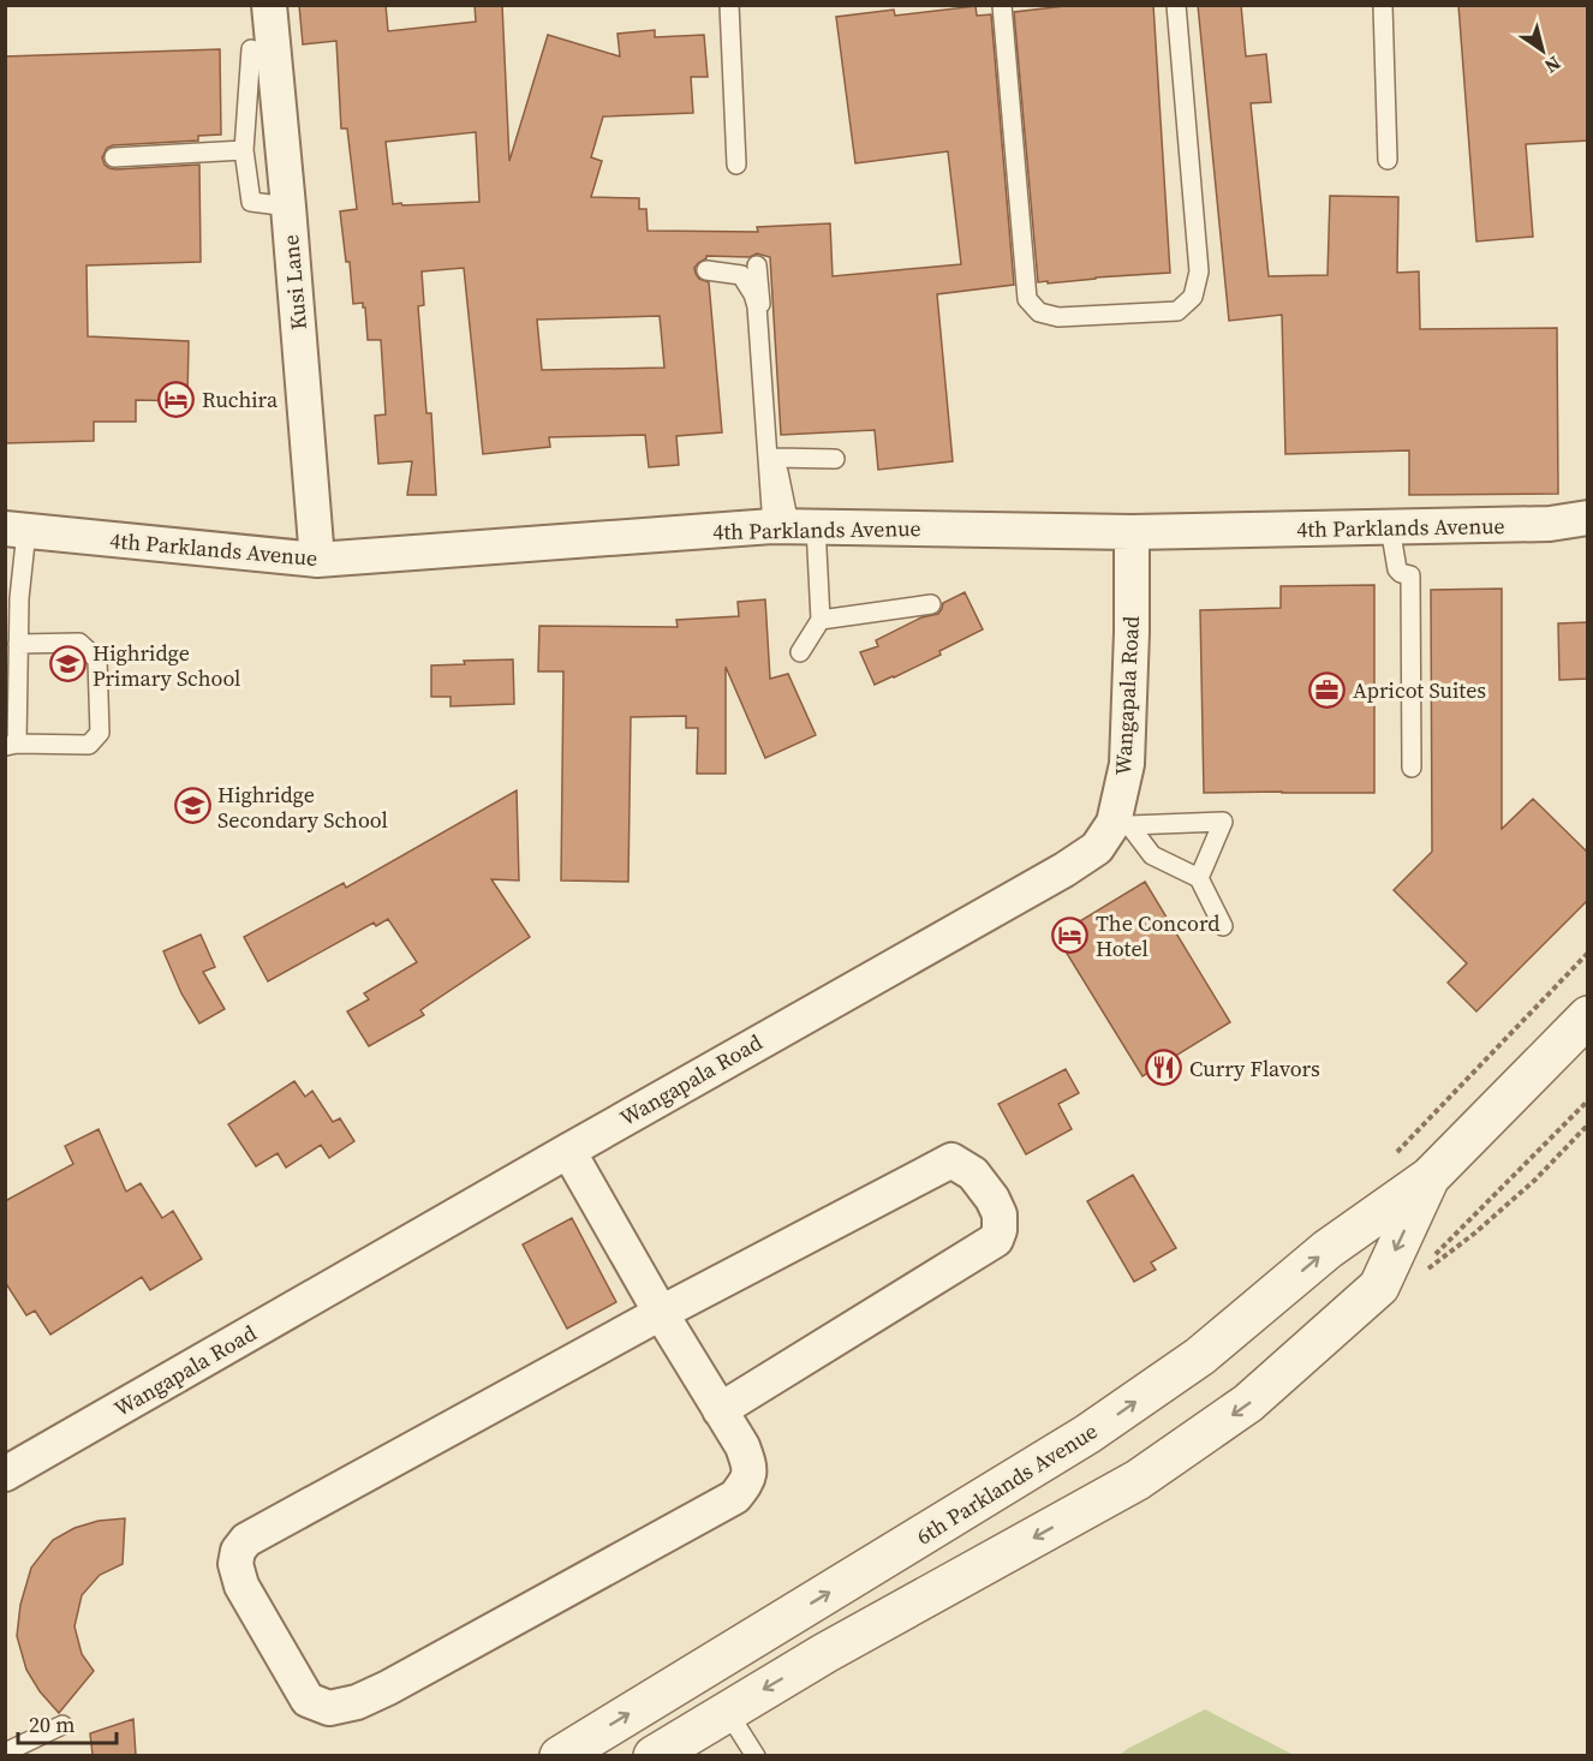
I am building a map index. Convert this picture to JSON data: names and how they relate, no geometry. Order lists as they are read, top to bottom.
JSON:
{
  "streets": {
    "street": [
      "Kusi Lane",
      "4th Parklands Avenue",
      "Wangapala Road",
      "6th Parklands Avenue"
    ]
  },
  "crossings": [
    ["Kusi Lane", "4th Parklands Avenue"],
    ["4th Parklands Avenue", "Wangapala Road"]
  ],
  "places": {
    "hotel": ["Ruchira", "The Concord Hotel"],
    "school or university": ["Highridge Primary School", "Highridge Secondary School"],
    "office": ["Apricot Suites"],
    "restaurant": ["Curry Flavors"]
  },
  "scale_bar": "20 m",
  "north": "bottom right"
}
